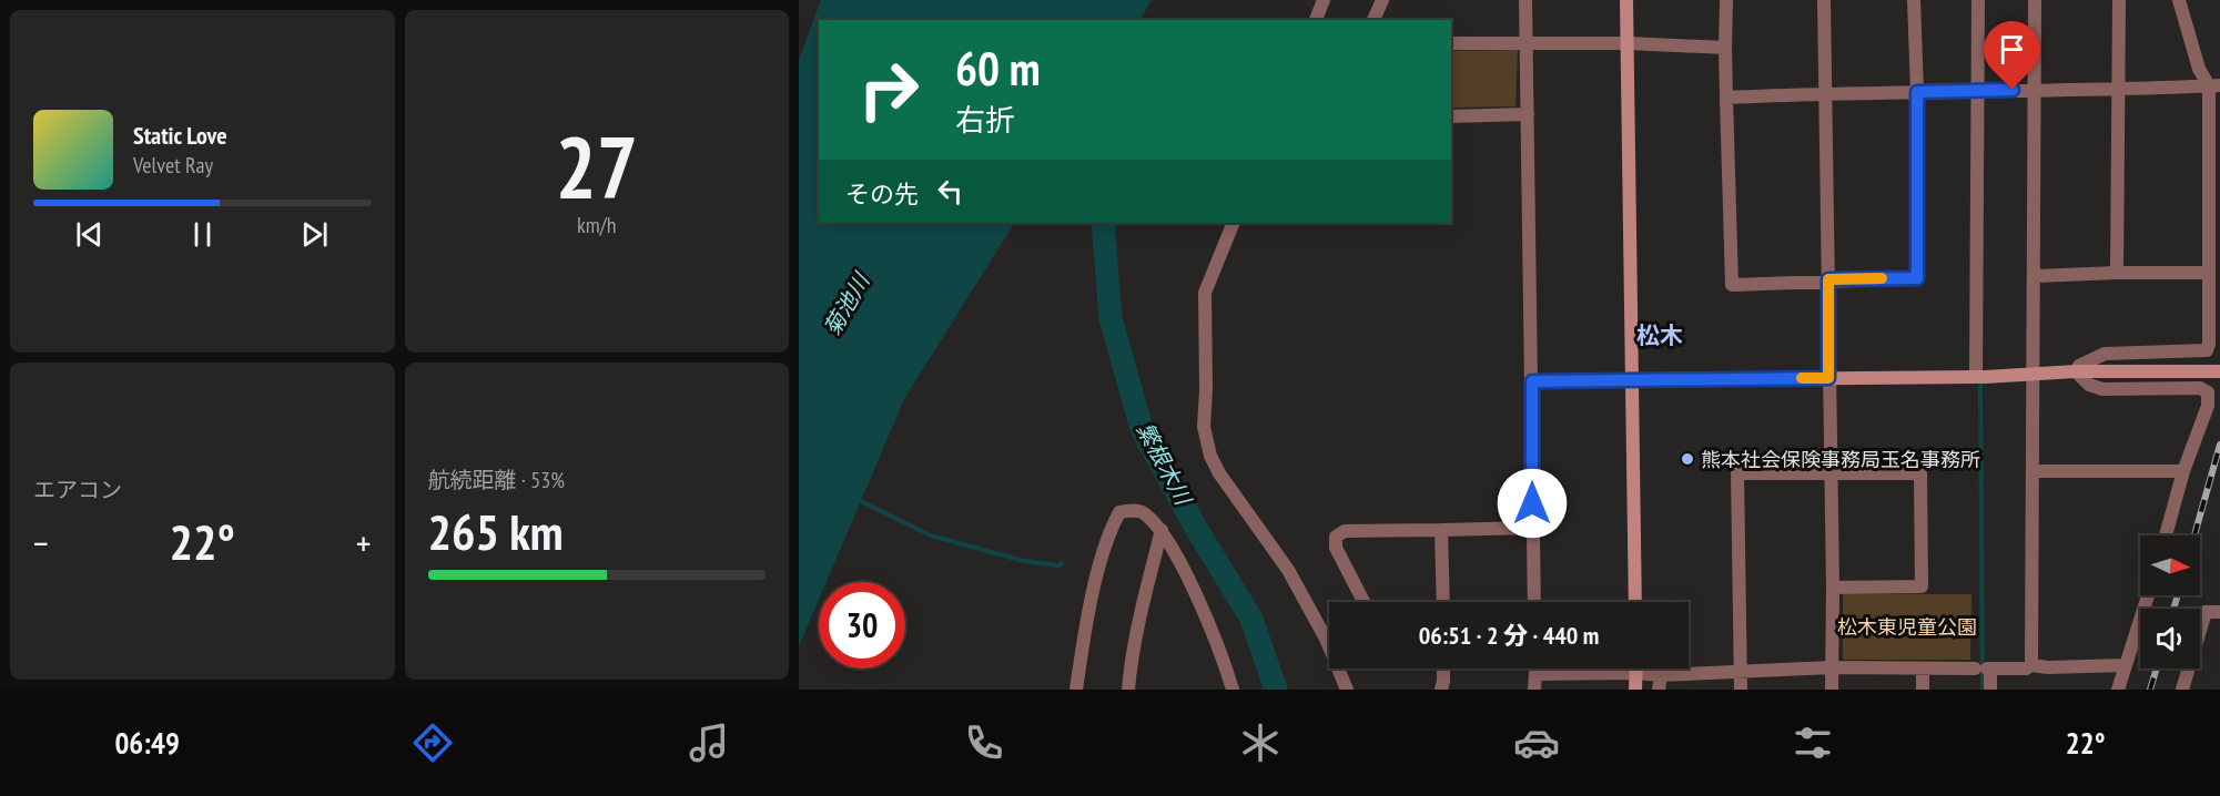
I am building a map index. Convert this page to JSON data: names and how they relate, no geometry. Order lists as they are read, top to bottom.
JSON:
{
  "districts": ["松木"],
  "water": ["菊池川", "繁根木川"],
  "parks": ["松木東児童公園"],
  "places": ["熊本社会保険事務局玉名事務所"],
  "north": "right",
  "page": {
    "tile": [
      ["27", "km/h"],
      "エアコン",
      ["航続距離 · 53%", "265 km"]
    ],
    "turn": ["60 m", "右折"],
    "song": ["Static Love", "Velvet Ray"],
    "then": "その先",
    "heat": ["−", "22°", "+"],
    "limit": "30",
    "trip": "06:51 · 2 分 · 440 m",
    "tabs": ["06:49", "22°"]
  }
}
